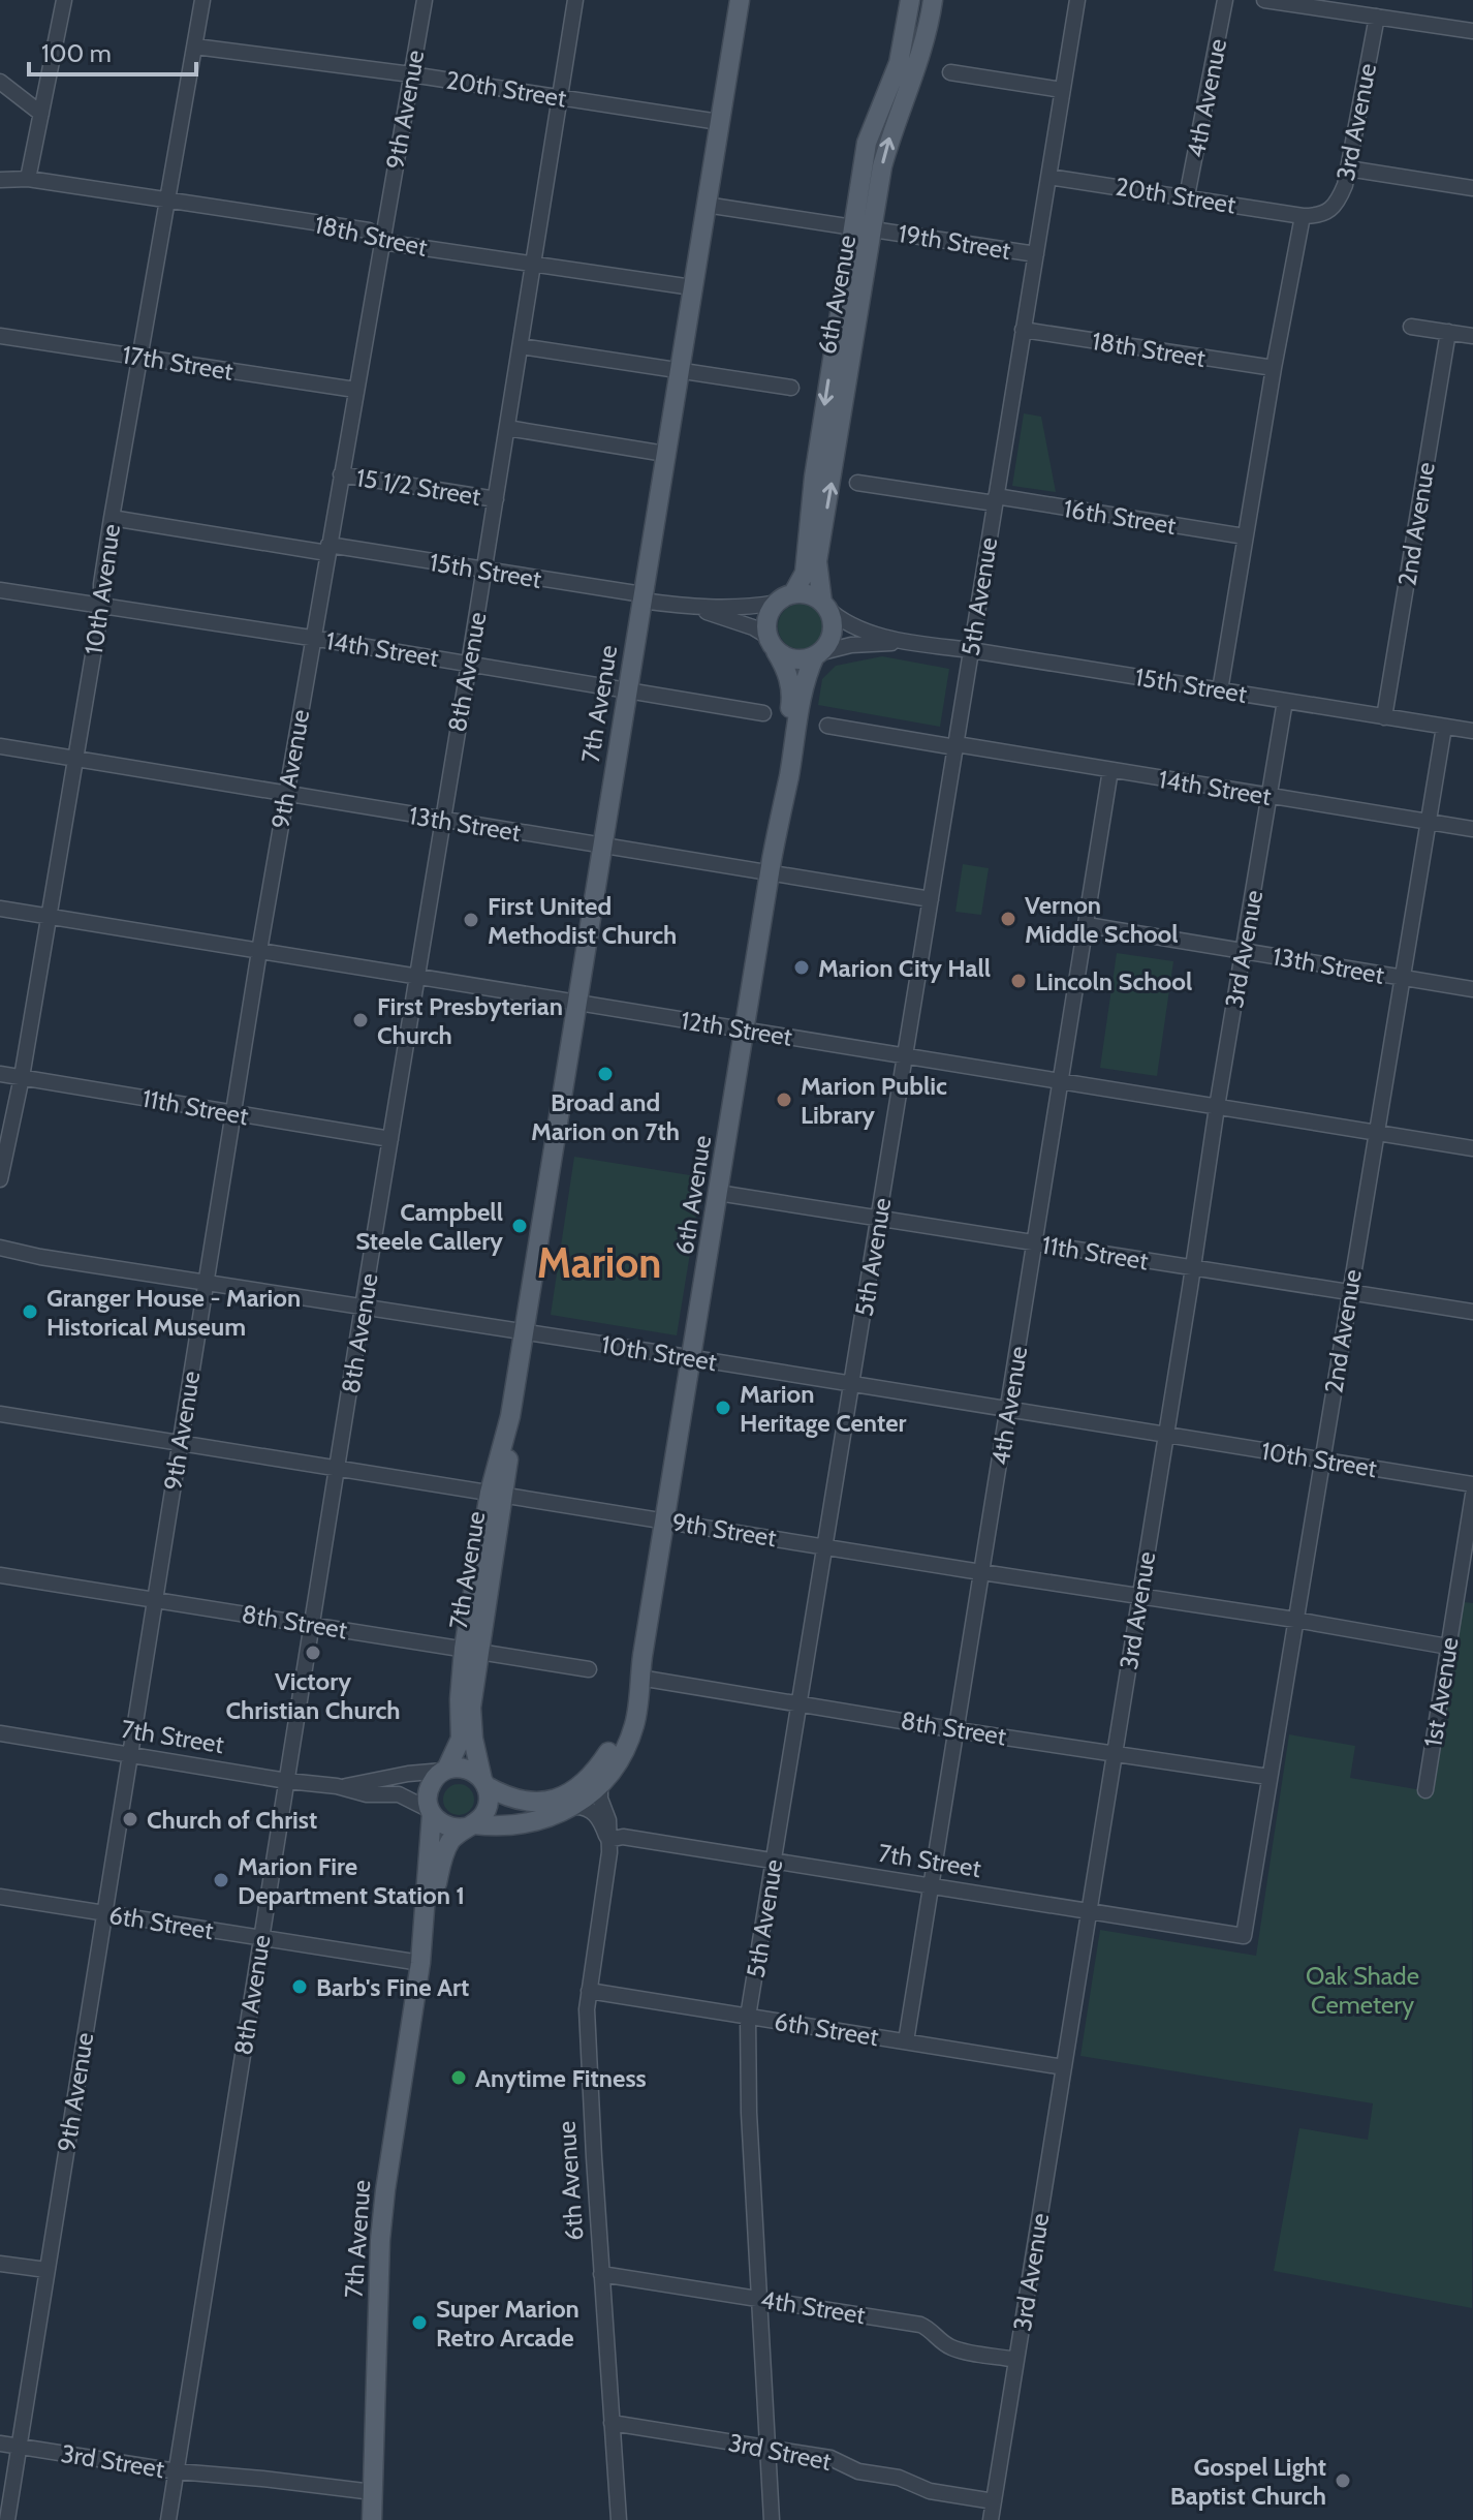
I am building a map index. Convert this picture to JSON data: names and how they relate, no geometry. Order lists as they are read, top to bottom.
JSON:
{
  "streets": {
    "main road": ["6th Avenue", "7th Avenue"],
    "street": [
      "20th Street",
      "4th Avenue",
      "9th Avenue",
      "3rd Avenue",
      "18th Street",
      "19th Street",
      "17th Street",
      "15 1/2 Street",
      "16th Street",
      "2nd Avenue",
      "15th Street",
      "10th Avenue",
      "5th Avenue",
      "14th Street",
      "8th Avenue",
      "13th Street",
      "12th Street",
      "11th Street",
      "10th Street",
      "9th Street",
      "8th Street",
      "1st Avenue",
      "7th Street",
      "6th Street",
      "4th Street",
      "3rd Street"
    ]
  },
  "crossings": [
    ["20th Street", "4th Avenue"],
    ["20th Street", "9th Avenue"],
    ["20th Street", "3rd Avenue"],
    ["20th Street", "10th Avenue"],
    ["20th Street", "5th Avenue"],
    ["20th Street", "8th Avenue"],
    ["20th Street", "7th Avenue"],
    ["4th Avenue", "14th Street"],
    ["4th Avenue", "13th Street"],
    ["4th Avenue", "12th Street"],
    ["4th Avenue", "11th Street"],
    ["4th Avenue", "10th Street"],
    ["4th Avenue", "9th Street"],
    ["4th Avenue", "8th Street"],
    ["4th Avenue", "7th Street"],
    ["4th Avenue", "6th Street"],
    ["9th Avenue", "18th Street"],
    ["9th Avenue", "17th Street"],
    ["9th Avenue", "15 1/2 Street"],
    ["9th Avenue", "15th Street"],
    ["9th Avenue", "14th Street"],
    ["9th Avenue", "13th Street"],
    ["9th Avenue", "12th Street"],
    ["9th Avenue", "11th Street"],
    ["9th Avenue", "10th Street"],
    ["9th Avenue", "9th Street"],
    ["9th Avenue", "8th Street"],
    ["9th Avenue", "7th Street"],
    ["9th Avenue", "6th Street"],
    ["9th Avenue", "3rd Street"],
    ["3rd Avenue", "15th Street"],
    ["3rd Avenue", "14th Street"],
    ["3rd Avenue", "13th Street"],
    ["3rd Avenue", "12th Street"],
    ["3rd Avenue", "11th Street"],
    ["3rd Avenue", "10th Street"],
    ["3rd Avenue", "9th Street"],
    ["3rd Avenue", "8th Street"],
    ["3rd Avenue", "7th Street"],
    ["3rd Avenue", "6th Street"],
    ["3rd Avenue", "4th Street"],
    ["3rd Avenue", "3rd Street"],
    ["18th Street", "10th Avenue"],
    ["18th Street", "5th Avenue"],
    ["18th Street", "8th Avenue"],
    ["18th Street", "7th Avenue"],
    ["19th Street", "6th Avenue"],
    ["19th Street", "5th Avenue"],
    ["19th Street", "7th Avenue"],
    ["6th Avenue", "15th Street"],
    ["6th Avenue", "7th Avenue"],
    ["6th Avenue", "13th Street"],
    ["6th Avenue", "12th Street"],
    ["6th Avenue", "11th Street"],
    ["6th Avenue", "10th Street"],
    ["6th Avenue", "9th Street"],
    ["6th Avenue", "8th Street"],
    ["6th Avenue", "7th Street"],
    ["6th Avenue", "6th Street"],
    ["6th Avenue", "4th Street"],
    ["6th Avenue", "3rd Street"],
    ["17th Street", "10th Avenue"],
    ["15 1/2 Street", "8th Avenue"],
    ["16th Street", "5th Avenue"],
    ["2nd Avenue", "15th Street"],
    ["2nd Avenue", "14th Street"],
    ["2nd Avenue", "13th Street"],
    ["2nd Avenue", "12th Street"],
    ["2nd Avenue", "11th Street"],
    ["2nd Avenue", "10th Street"],
    ["2nd Avenue", "9th Street"],
    ["2nd Avenue", "8th Street"],
    ["2nd Avenue", "7th Street"],
    ["15th Street", "10th Avenue"],
    ["15th Street", "5th Avenue"],
    ["15th Street", "8th Avenue"],
    ["15th Street", "7th Avenue"],
    ["10th Avenue", "14th Street"],
    ["10th Avenue", "13th Street"],
    ["10th Avenue", "12th Street"],
    ["10th Avenue", "11th Street"],
    ["5th Avenue", "14th Street"],
    ["5th Avenue", "13th Street"],
    ["5th Avenue", "12th Street"],
    ["5th Avenue", "11th Street"],
    ["5th Avenue", "10th Street"],
    ["5th Avenue", "9th Street"],
    ["5th Avenue", "8th Street"],
    ["5th Avenue", "7th Street"],
    ["5th Avenue", "6th Street"],
    ["5th Avenue", "4th Street"],
    ["5th Avenue", "3rd Street"],
    ["14th Street", "8th Avenue"],
    ["14th Street", "7th Avenue"],
    ["8th Avenue", "13th Street"],
    ["8th Avenue", "12th Street"],
    ["8th Avenue", "11th Street"],
    ["8th Avenue", "10th Street"],
    ["8th Avenue", "9th Street"],
    ["8th Avenue", "8th Street"],
    ["8th Avenue", "7th Street"],
    ["8th Avenue", "6th Street"],
    ["8th Avenue", "3rd Street"],
    ["7th Avenue", "13th Street"],
    ["7th Avenue", "12th Street"],
    ["7th Avenue", "10th Street"],
    ["7th Avenue", "9th Street"],
    ["7th Avenue", "8th Street"],
    ["7th Avenue", "7th Street"],
    ["7th Avenue", "6th Street"],
    ["7th Avenue", "3rd Street"],
    ["9th Street", "1st Avenue"]
  ],
  "districts": ["Marion"],
  "parks": ["Oak Shade Cemetery"],
  "places": [
    "Vernon Middle School",
    "First United Methodist Church",
    "Marion City Hall",
    "Lincoln School",
    "First Presbyterian Church",
    "Broad and Marion on 7th",
    "Marion Public Library",
    "Campbell Steele Callery",
    "Granger House - Marion Historical Museum",
    "Marion Heritage Center",
    "Victory Christian Church",
    "Church of Christ",
    "Marion Fire Department Station 1",
    "Barb's Fine Art",
    "Anytime Fitness",
    "Super Marion Retro Arcade",
    "Gospel Light Baptist Church"
  ],
  "scale_bar": "100 m"
}
